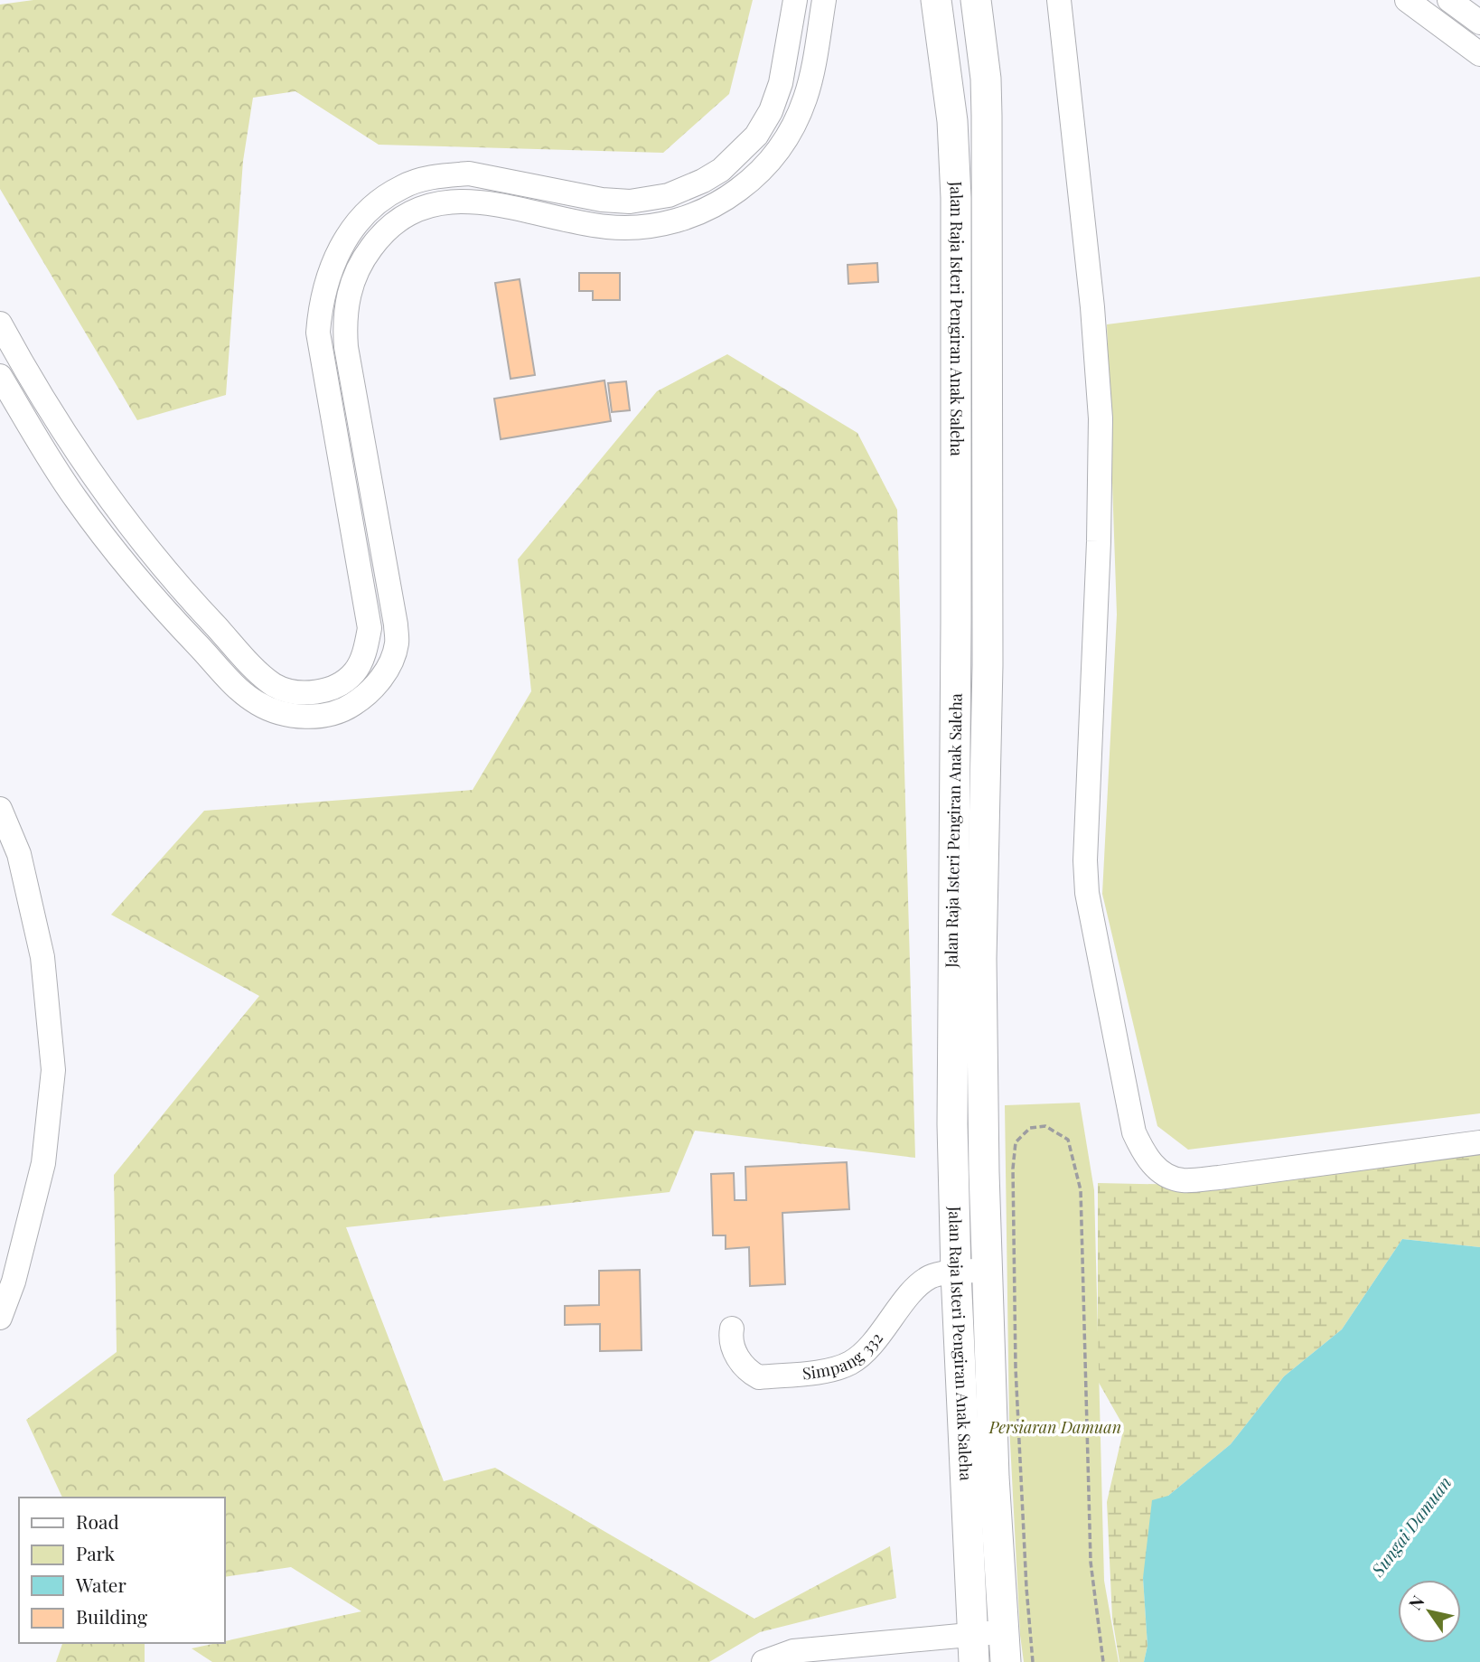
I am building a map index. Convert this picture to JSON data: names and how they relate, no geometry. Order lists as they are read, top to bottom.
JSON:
{
  "streets": {
    "main road": ["Jalan Raja Isteri Pengiran Anak Saleha"],
    "street": ["Simpang 332"]
  },
  "crossings": [
    ["Jalan Raja Isteri Pengiran Anak Saleha", "Simpang 332"]
  ],
  "water": ["Sungai Damuan"],
  "parks": ["Persiaran Damuan"],
  "legend": [
    "Road",
    "Park",
    "Water",
    "Building"
  ],
  "north": "top left"
}
